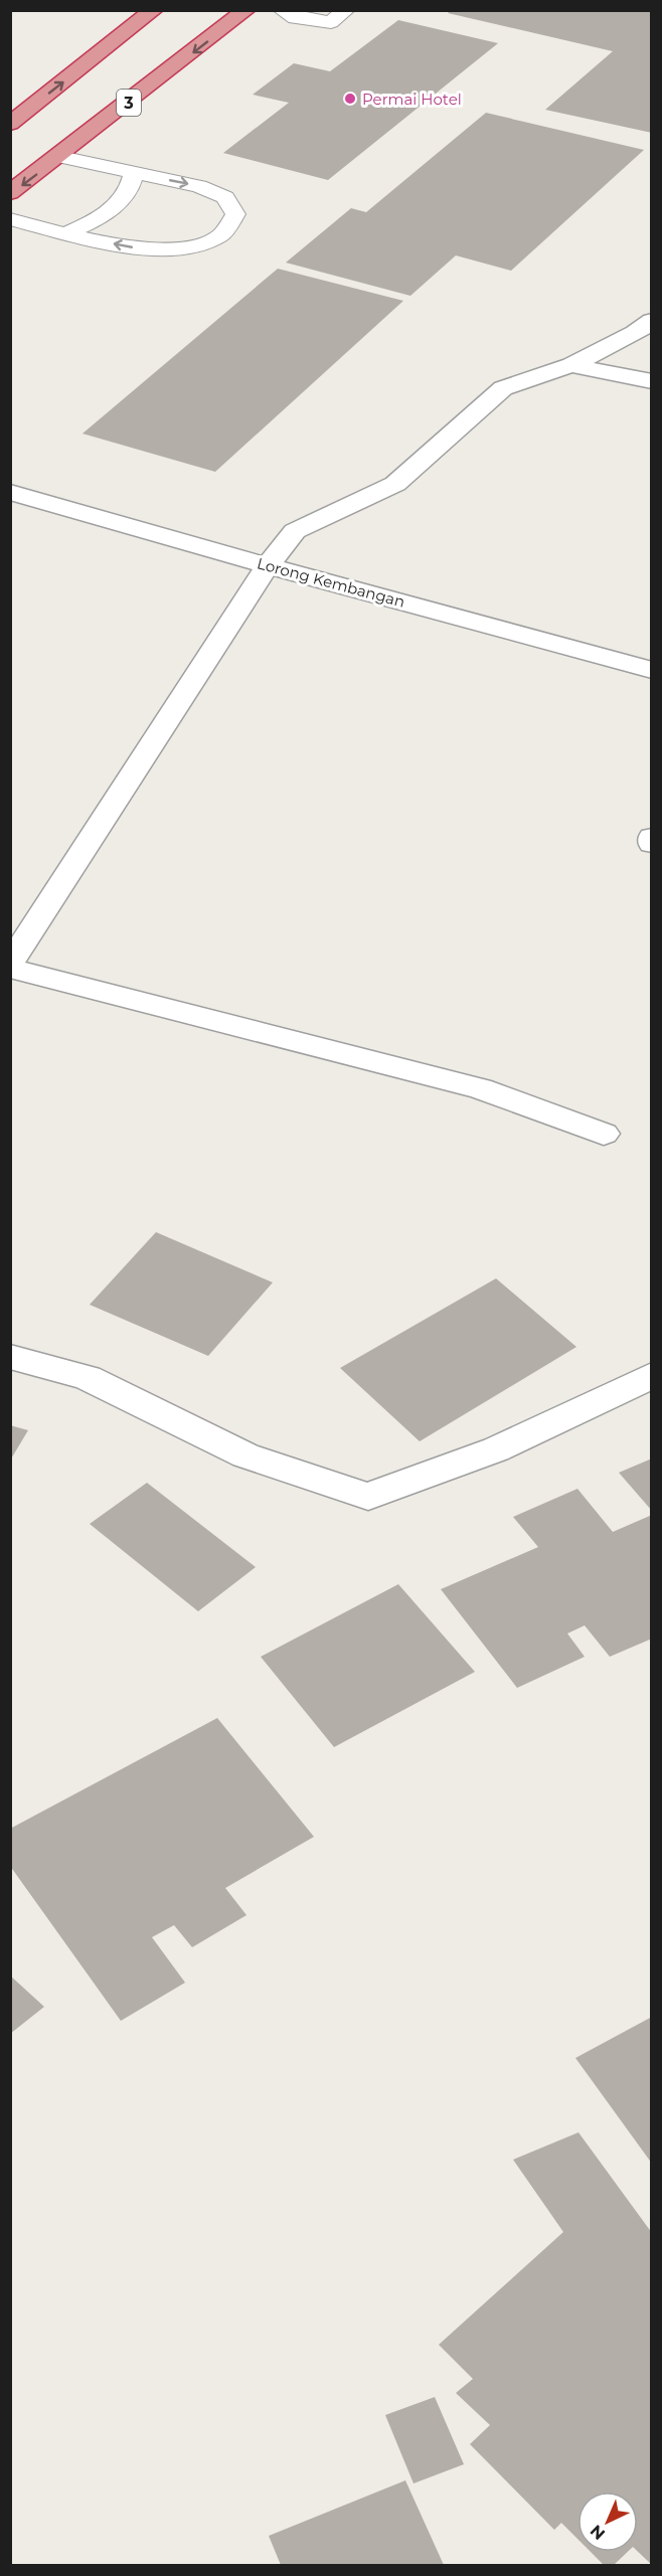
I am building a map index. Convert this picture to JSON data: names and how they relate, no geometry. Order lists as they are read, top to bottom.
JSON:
{
  "streets": {
    "highway": ["3"],
    "street": ["Lorong Kembangan"]
  },
  "places": ["Permai Hotel"],
  "north": "bottom left"
}
